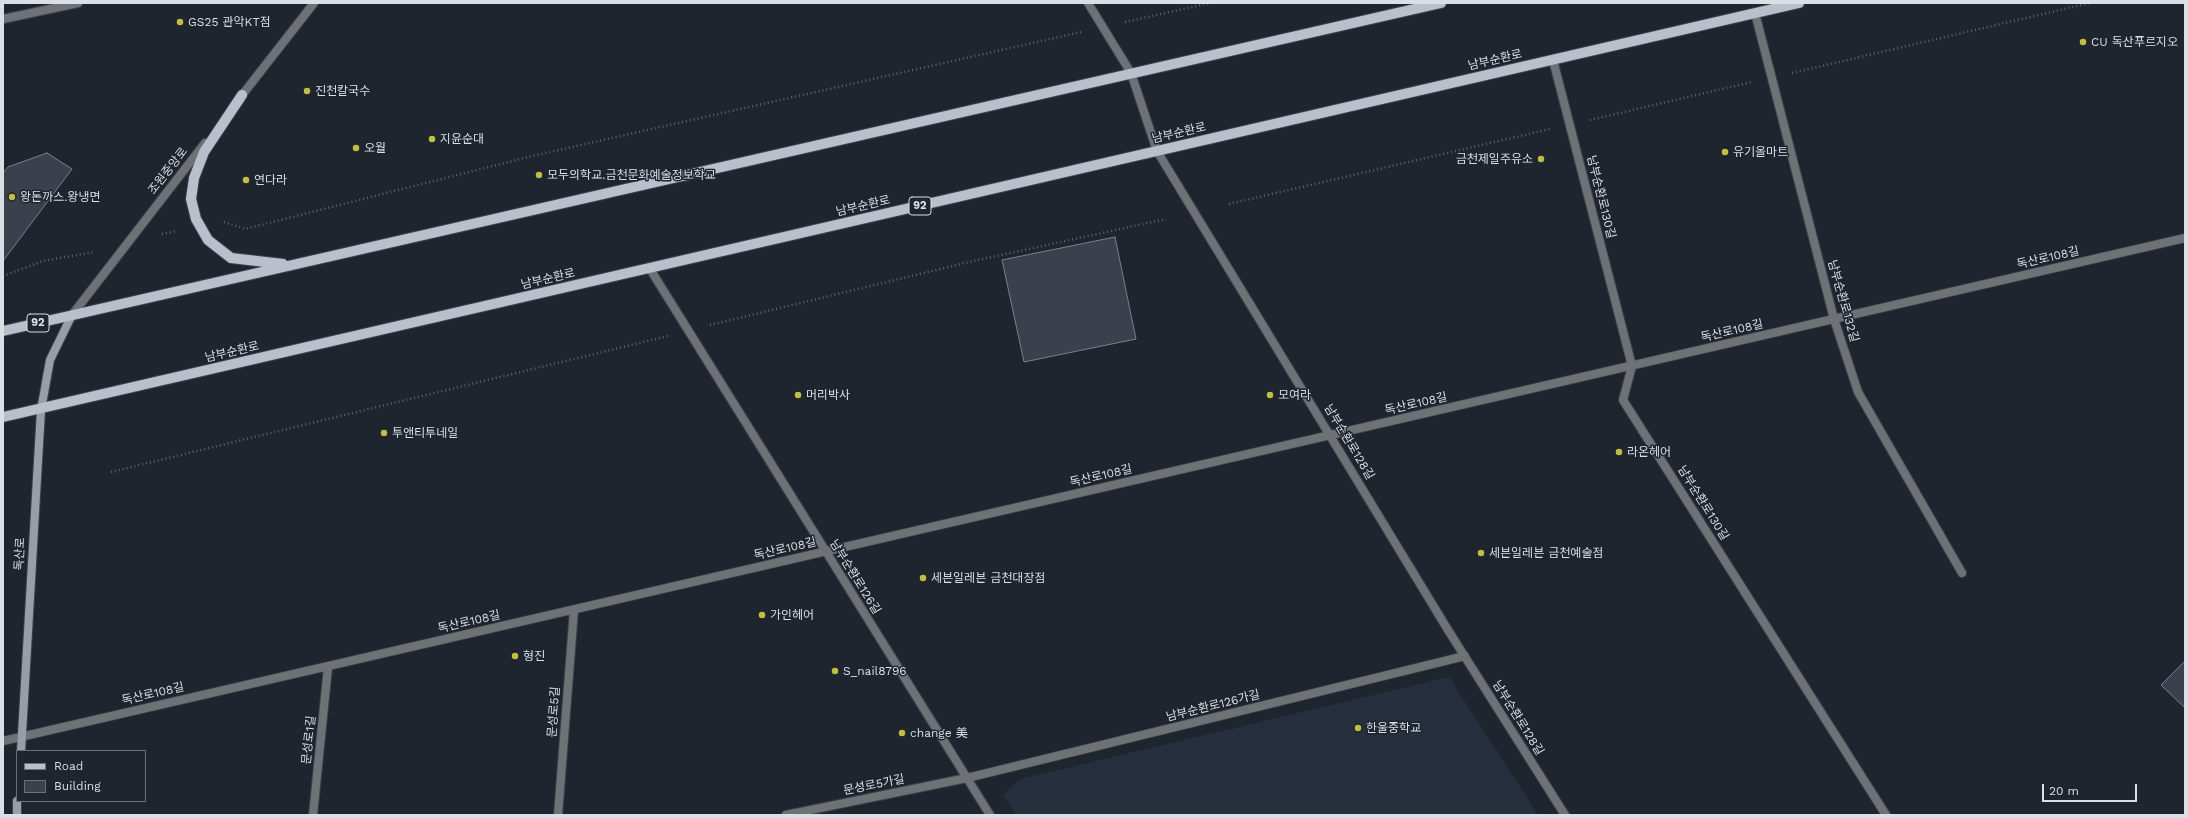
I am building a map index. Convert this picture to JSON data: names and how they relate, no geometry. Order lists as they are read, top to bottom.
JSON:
{
  "streets": {
    "main road": [
      "남부순환로",
      "조원중앙로",
      "92",
      "독산로"
    ],
    "street": [
      "남부순환로130길",
      "독산로108길",
      "남부순환로132길",
      "남부순환로128길",
      "남부순환로126길",
      "남부순환로126가길",
      "문성로5길",
      "문성로1길",
      "문성로5가길"
    ]
  },
  "crossings": [
    ["남부순환로", "남부순환로130길"],
    ["남부순환로", "남부순환로132길"],
    ["남부순환로", "남부순환로128길"],
    ["남부순환로", "독산로"],
    ["남부순환로", "남부순환로126길"],
    ["조원중앙로", "92"],
    ["조원중앙로", "독산로"],
    ["남부순환로130길", "독산로108길"],
    ["92", "남부순환로128길"],
    ["독산로108길", "남부순환로132길"],
    ["독산로108길", "남부순환로128길"],
    ["독산로108길", "독산로"],
    ["독산로108길", "남부순환로126길"],
    ["독산로108길", "문성로5길"],
    ["독산로108길", "문성로1길"],
    ["남부순환로128길", "남부순환로126가길"],
    ["남부순환로126길", "남부순환로126가길"],
    ["남부순환로126길", "문성로5가길"],
    ["남부순환로126가길", "문성로5가길"]
  ],
  "places": [
    "GS25 관악KT점",
    "CU 독산푸르지오",
    "진천칼국수",
    "지윤순대",
    "오월",
    "유기올마트",
    "금천제일주유소",
    "모두의학교.금천문화예술정보학교",
    "연다라",
    "왕돈까스.왕냉면",
    "머리박사",
    "모여라",
    "투앤티투네일",
    "라온헤어",
    "세븐일레븐 금천예술점",
    "세븐일레븐 금천대장점",
    "가인헤어",
    "형진",
    "S_nail8796",
    "한울중학교",
    "change 美"
  ],
  "legend": ["Road", "Building"],
  "scale_bar": "20 m"
}
